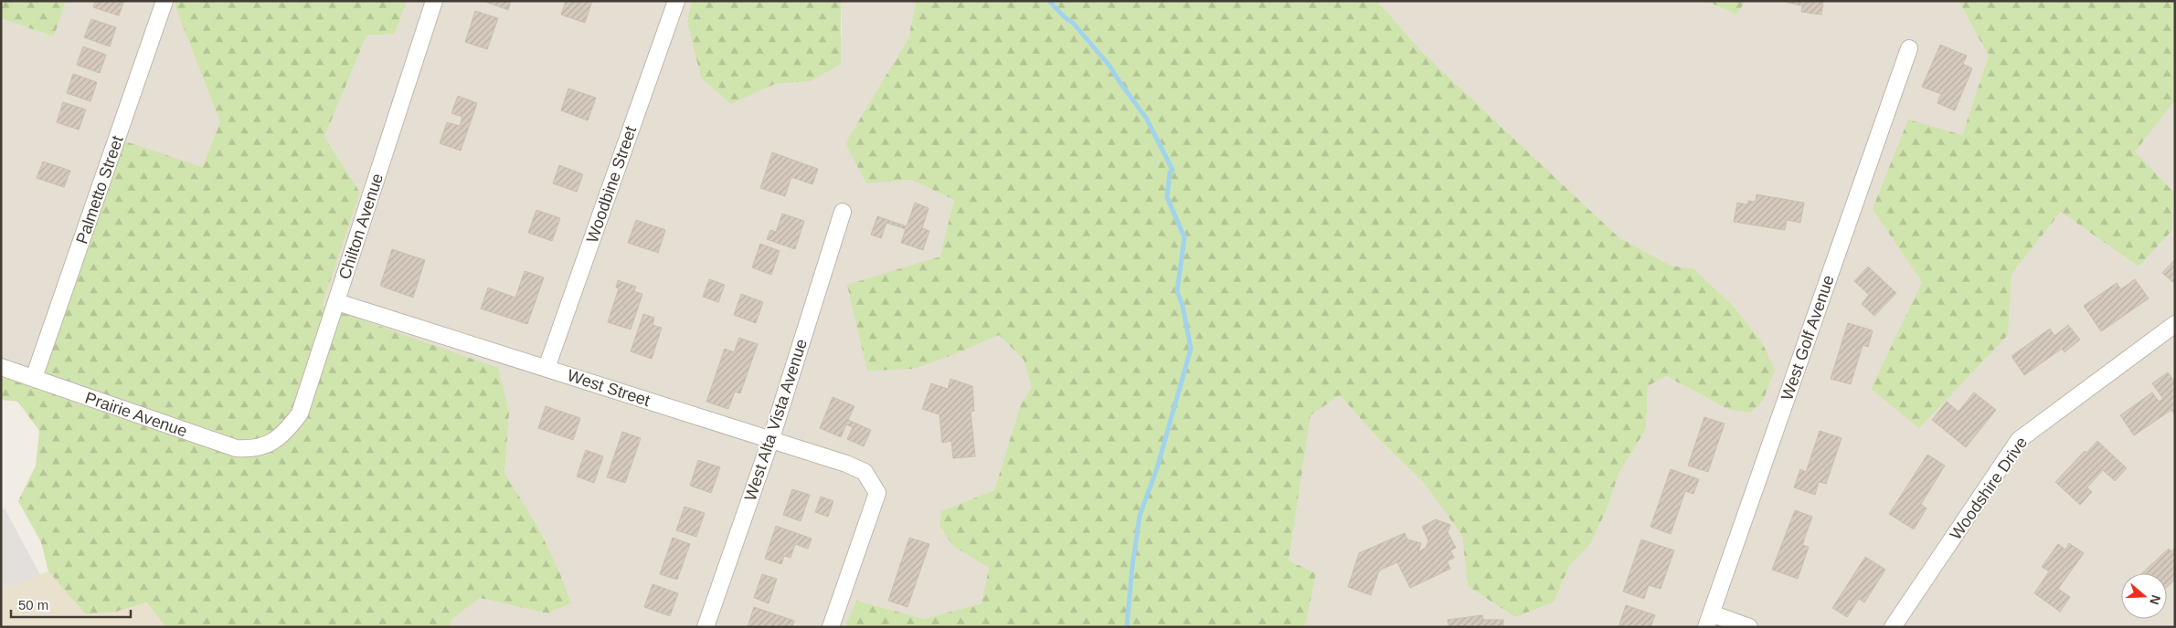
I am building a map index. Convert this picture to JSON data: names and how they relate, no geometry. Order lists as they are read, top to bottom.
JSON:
{
  "streets": {
    "street": [
      "Woodbine Street",
      "Palmetto Street",
      "Chilton Avenue",
      "West Golf Avenue",
      "West Street",
      "Prairie Avenue",
      "West Alta Vista Avenue",
      "Woodshire Drive"
    ]
  },
  "crossings": [
    ["Woodbine Street", "West Street"],
    ["Palmetto Street", "Prairie Avenue"],
    ["Chilton Avenue", "West Street"],
    ["Chilton Avenue", "Prairie Avenue"],
    ["West Street", "West Alta Vista Avenue"]
  ],
  "scale_bar": "50 m",
  "north": "right"
}
